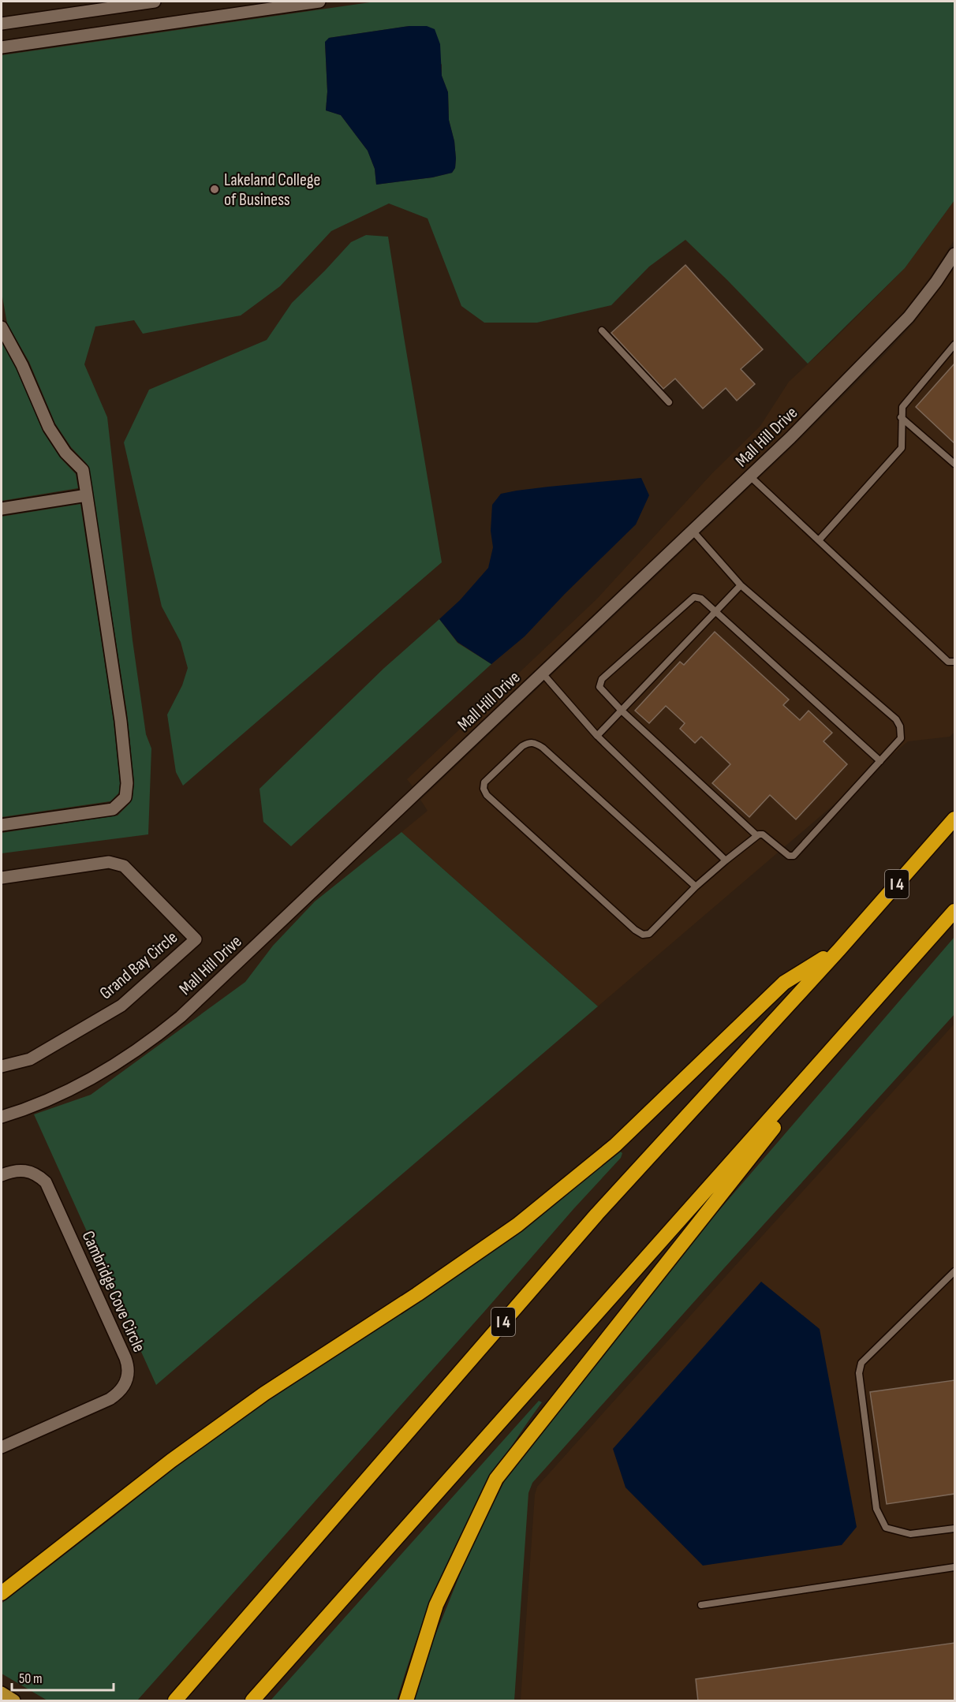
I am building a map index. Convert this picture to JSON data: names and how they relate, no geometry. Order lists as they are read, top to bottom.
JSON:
{
  "streets": {
    "highway": ["I 4"],
    "street": ["Mall Hill Drive", "Grand Bay Circle", "Cambridge Cove Circle"]
  },
  "places": ["Lakeland College of Business"],
  "scale_bar": "50 m"
}
